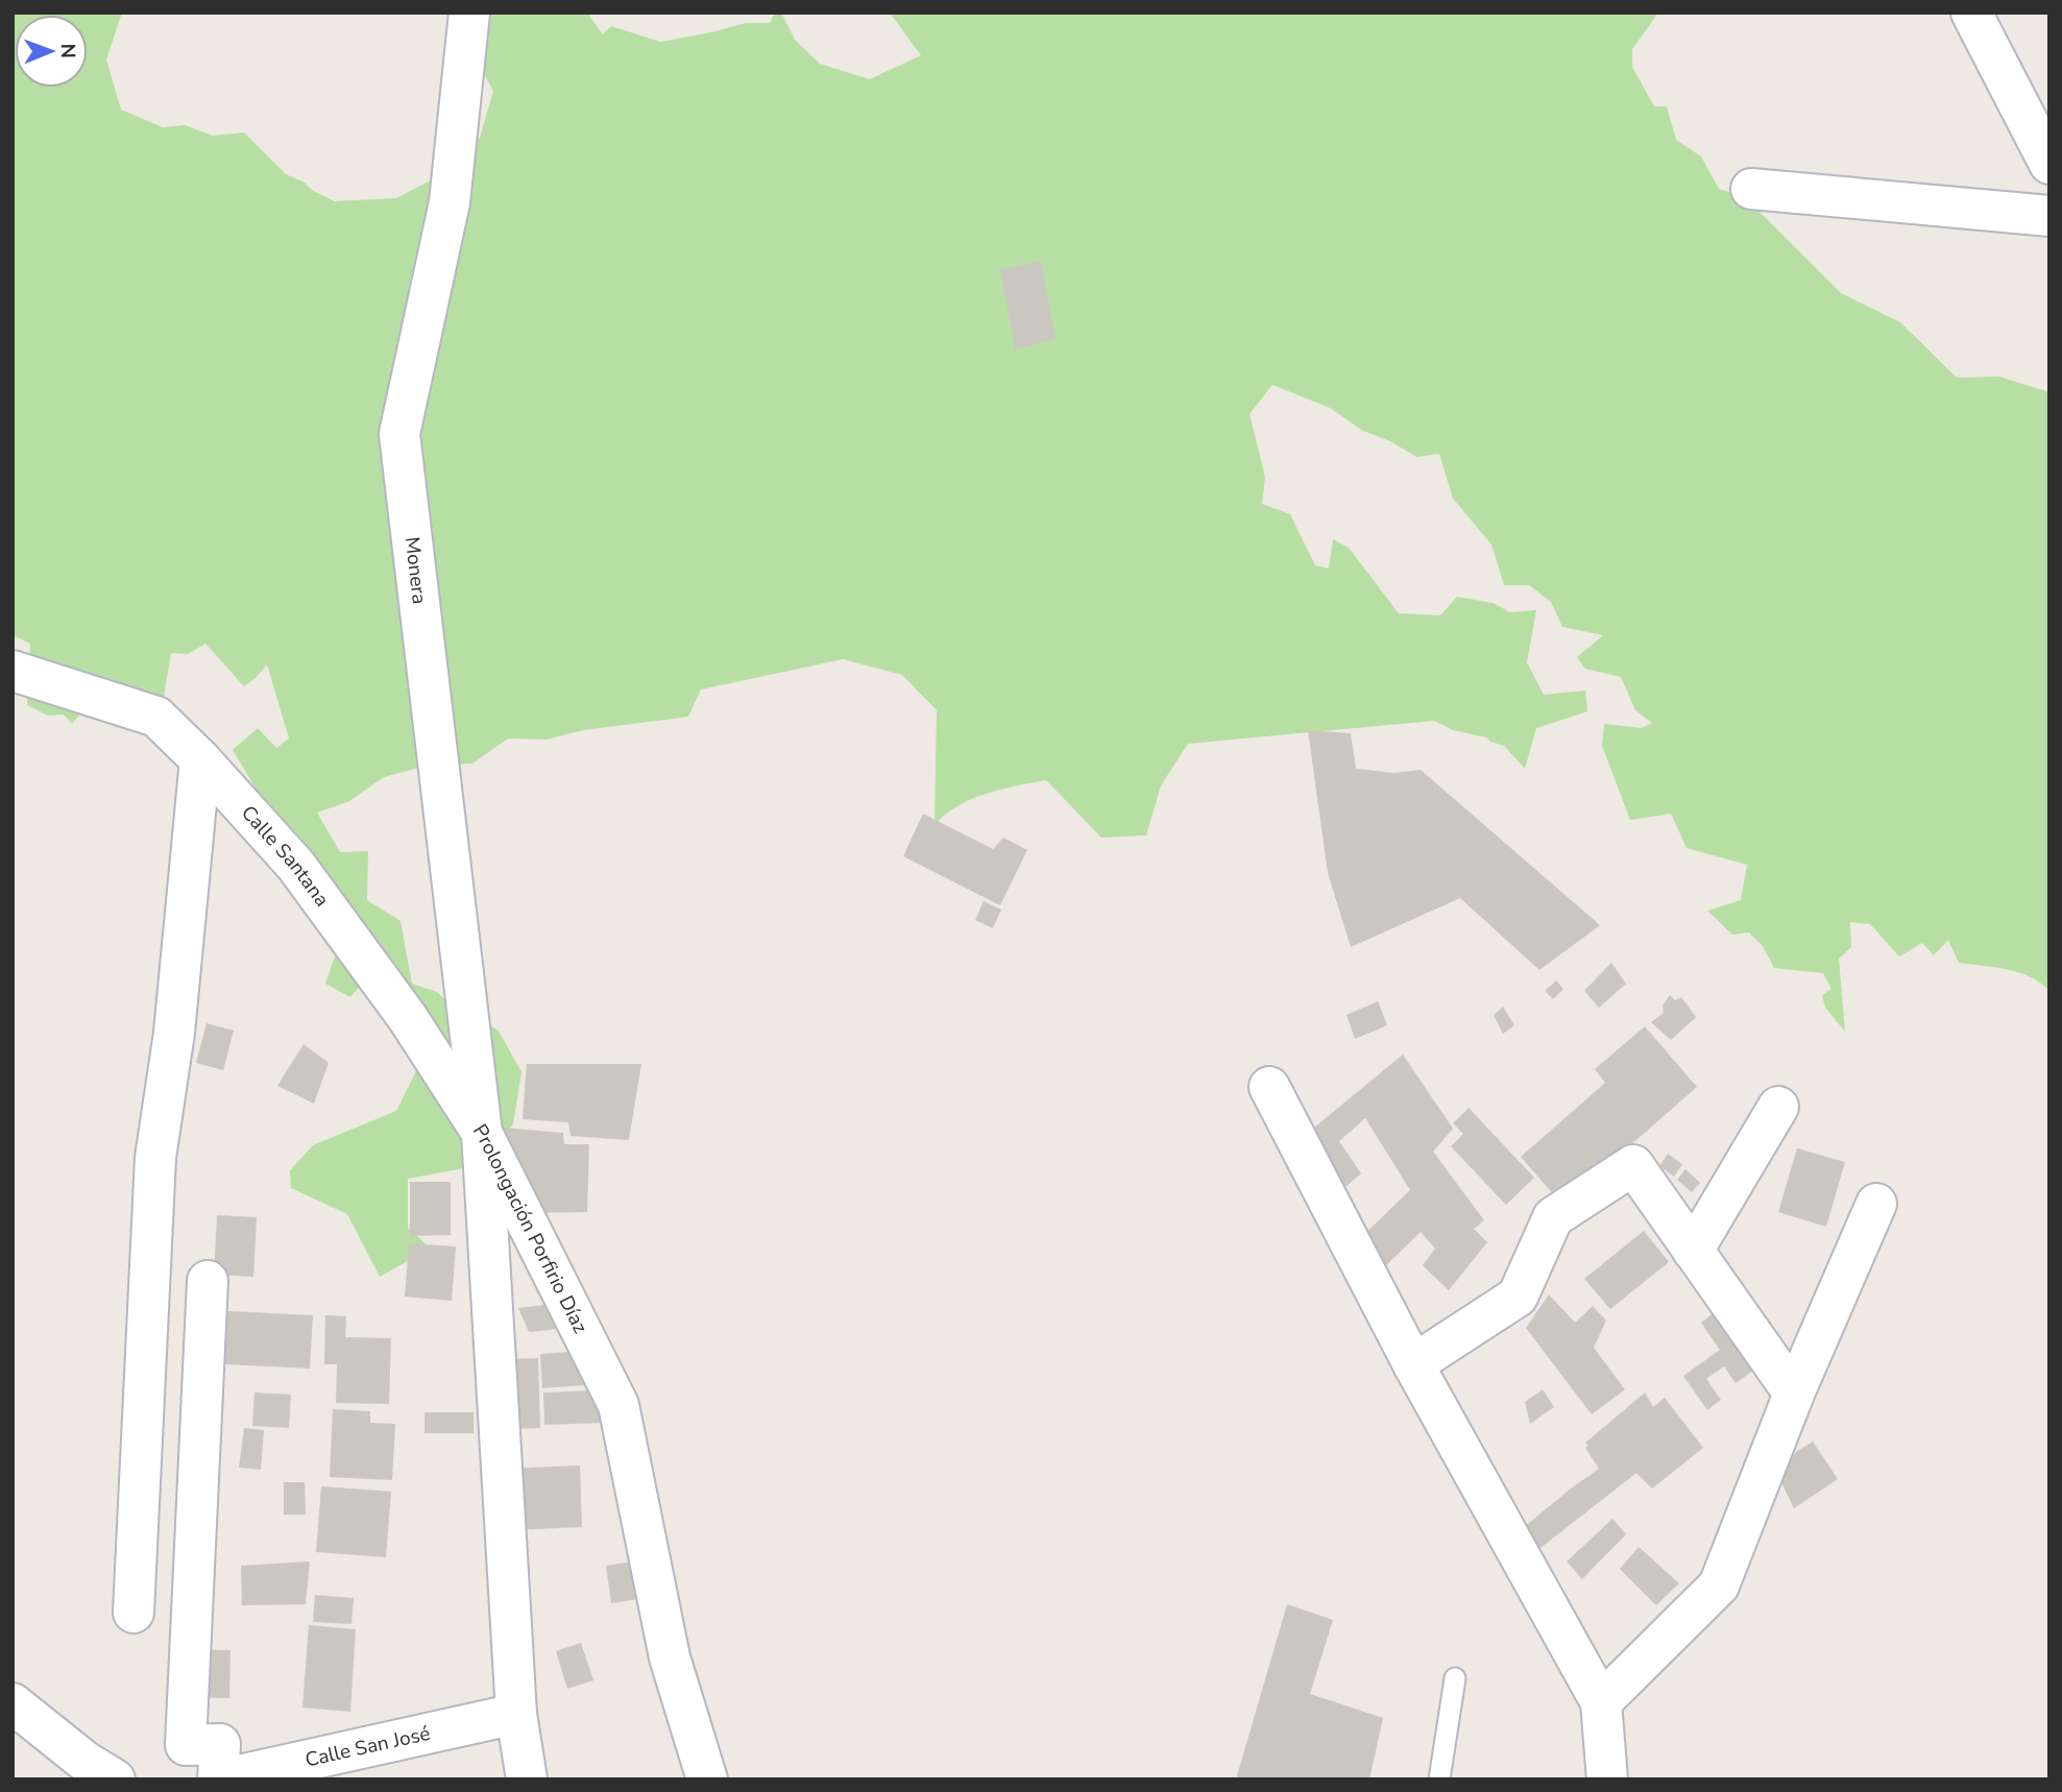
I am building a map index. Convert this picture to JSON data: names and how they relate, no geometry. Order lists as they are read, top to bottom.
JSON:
{
  "streets": {
    "street": [
      "Monera",
      "Calle Santana",
      "Prolongación Porfirio Díaz",
      "Calle San José"
    ]
  },
  "crossings": [
    ["Monera", "Calle Santana"],
    ["Monera", "Prolongación Porfirio Díaz"],
    ["Calle Santana", "Prolongación Porfirio Díaz"],
    ["Prolongación Porfirio Díaz", "Calle San José"]
  ],
  "north": "right"
}
